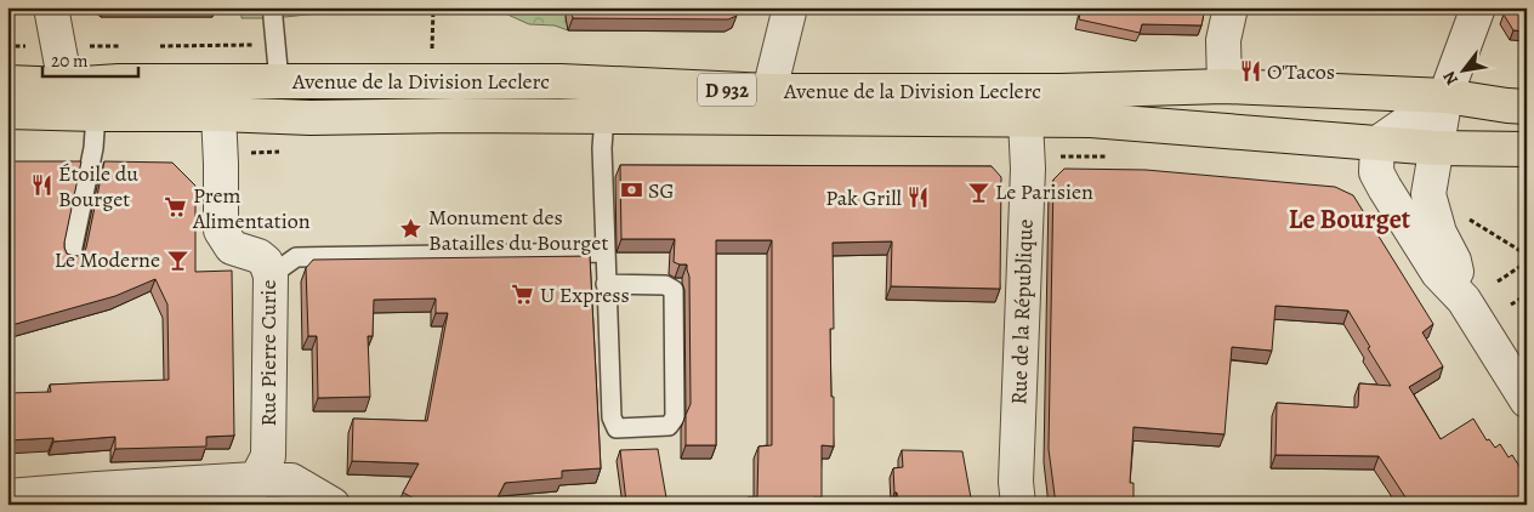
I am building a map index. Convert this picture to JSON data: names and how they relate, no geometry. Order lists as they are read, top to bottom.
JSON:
{
  "streets": {
    "main road": ["Avenue de la Division Leclerc", "D 932"],
    "street": ["Rue de la République", "Rue Pierre Curie"]
  },
  "crossings": [
    ["Avenue de la Division Leclerc", "Rue de la République"],
    ["Avenue de la Division Leclerc", "Rue Pierre Curie"]
  ],
  "districts": ["Le Bourget"],
  "places": {
    "restaurant": ["O'Tacos", "Étoile du Bourget", "Pak Grill"],
    "bank": ["SG"],
    "bar": ["Le Parisien", "Le Moderne"],
    "supermarket": ["Prem Alimentation", "U Express"],
    "place": ["Monument des Batailles du Bourget"]
  },
  "scale_bar": "20 m",
  "north": "bottom left"
}
